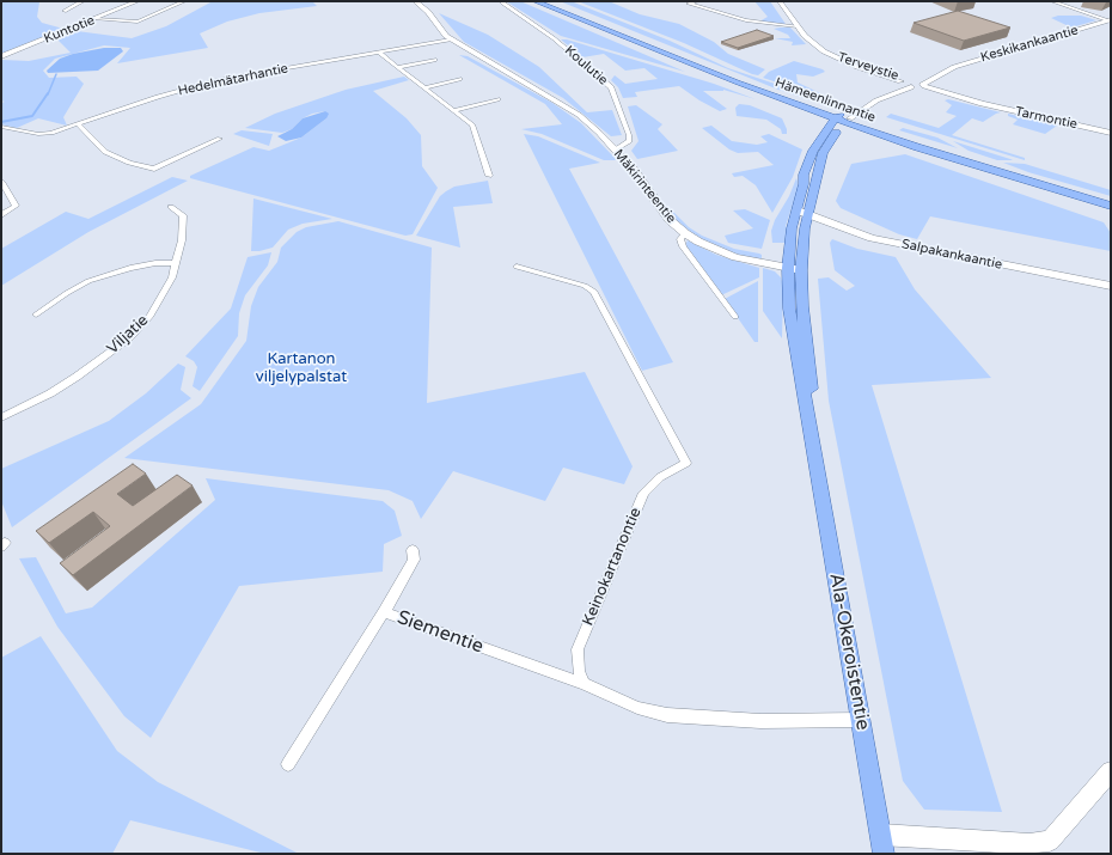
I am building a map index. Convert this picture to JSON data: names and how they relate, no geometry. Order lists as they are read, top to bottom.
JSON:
{
  "streets": {
    "main road": ["Hämeenlinnantie", "Ala-Okeroistentie"],
    "street": [
      "Kuntotie",
      "Keskikankaantie",
      "Koulutie",
      "Terveystie",
      "Hedelmätarhantie",
      "Tarmontie",
      "Mäkirinteentie",
      "Salpakankaantie",
      "Viljatie",
      "Keinokartanontie",
      "Siementie"
    ]
  },
  "crossings": [
    ["Keskikankaantie", "Tarmontie"],
    ["Koulutie", "Mäkirinteentie"],
    ["Terveystie", "Tarmontie"],
    ["Hedelmätarhantie", "Mäkirinteentie"],
    ["Hämeenlinnantie", "Ala-Okeroistentie"],
    ["Mäkirinteentie", "Ala-Okeroistentie"],
    ["Salpakankaantie", "Ala-Okeroistentie"],
    ["Keinokartanontie", "Siementie"]
  ],
  "parks": ["Kartanon viljelypalstat"]
}
